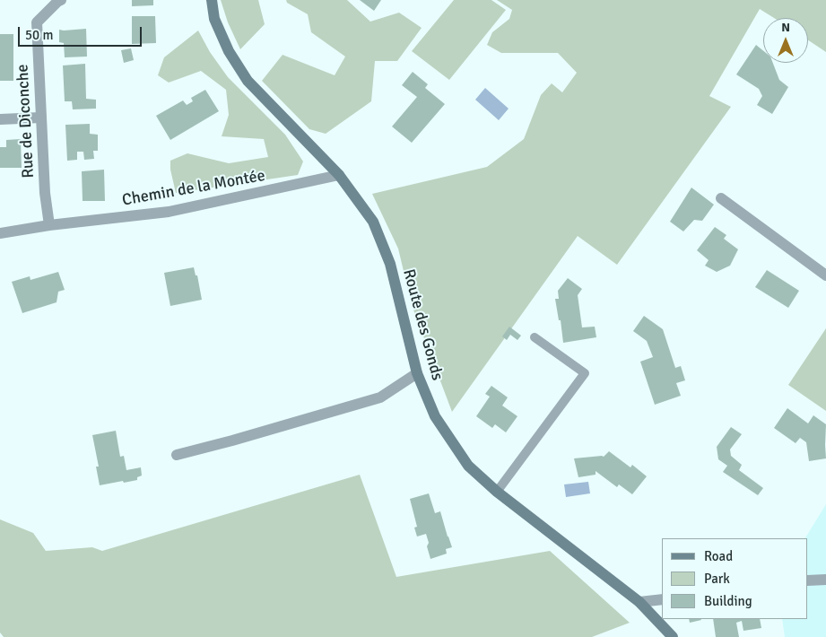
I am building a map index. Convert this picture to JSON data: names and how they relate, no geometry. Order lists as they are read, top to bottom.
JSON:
{
  "streets": {
    "street": ["Rue de Diconche", "Chemin de la Montée", "Route des Gonds"]
  },
  "crossings": [
    ["Rue de Diconche", "Chemin de la Montée"],
    ["Chemin de la Montée", "Route des Gonds"]
  ],
  "legend": ["Road", "Park", "Building"],
  "scale_bar": "50 m",
  "north": "top"
}
